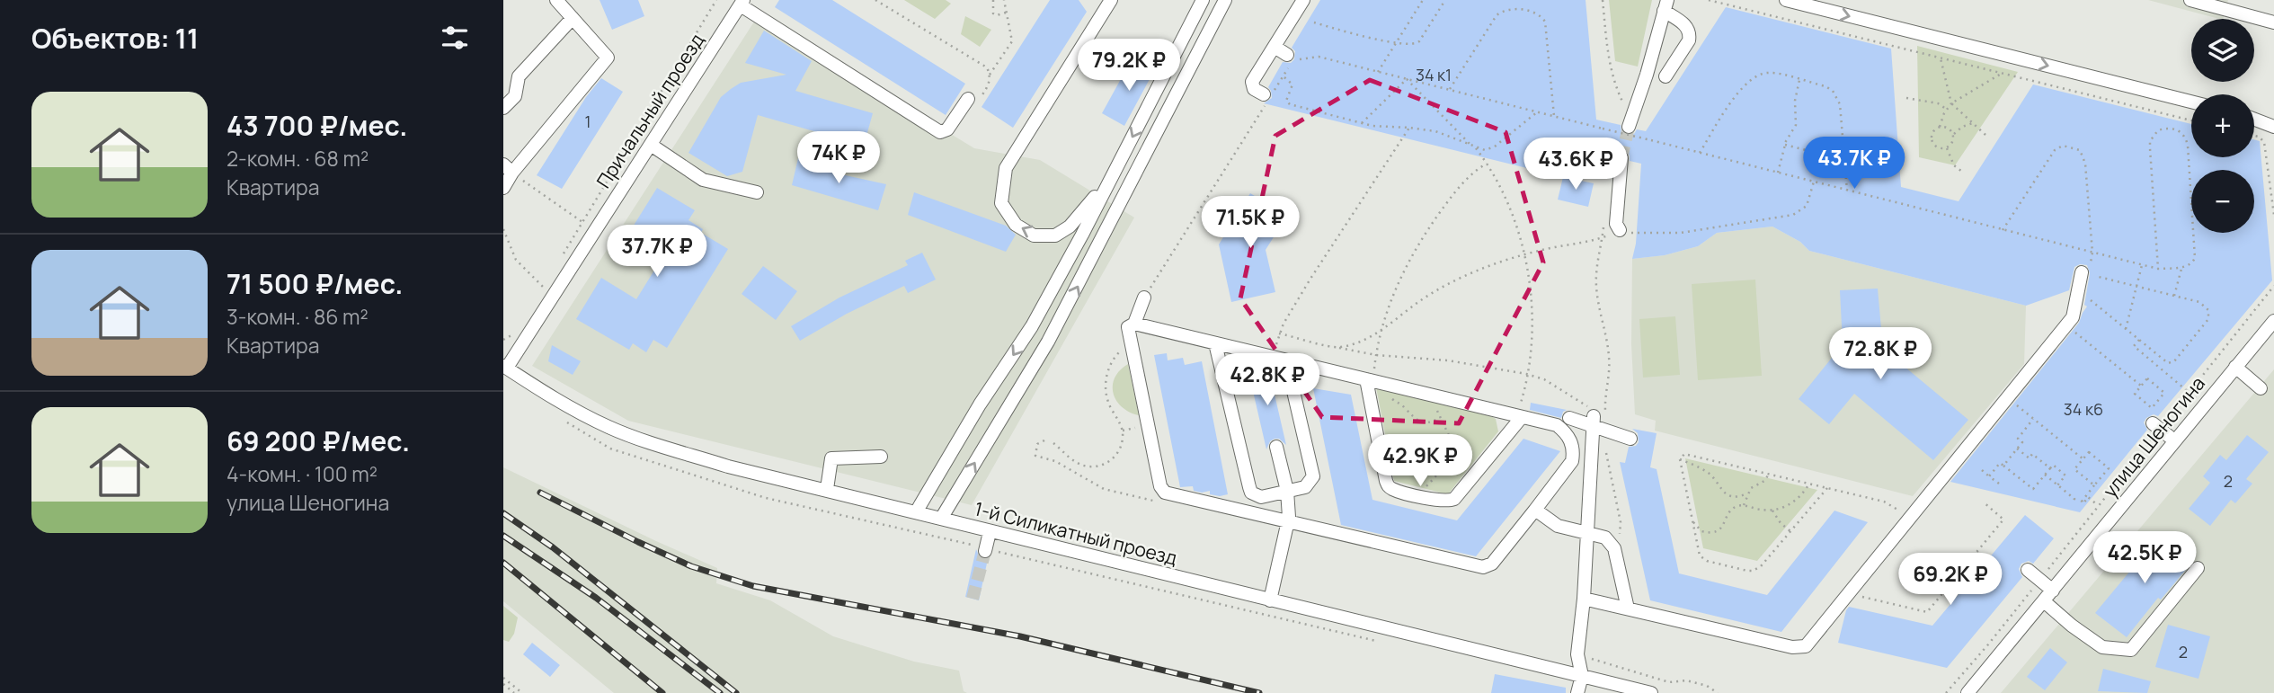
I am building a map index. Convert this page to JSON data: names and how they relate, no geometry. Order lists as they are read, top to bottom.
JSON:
{
  "streets": {
    "street": ["Причальный проезд", "улица Шеногина", "1-й Силикатный проезд"]
  },
  "crossings": [
    ["Причальный проезд", "1-й Силикатный проезд"]
  ],
  "house_numbers": [
    "34 к1",
    "1",
    "34 к6",
    "2",
    "2"
  ],
  "page": {
    "heading": "Объектов: 11",
    "map_buttons": ["+", "−"],
    "price": [
      "79.2K ₽",
      "74K ₽",
      "43.7K ₽",
      "43.6K ₽",
      "71.5K ₽",
      "37.7K ₽",
      "72.8K ₽",
      "42.8K ₽",
      "42.9K ₽",
      "42.5K ₽",
      "69.2K ₽"
    ],
    "list": [
      {
        "name": "43 700 ₽/мес.",
        "note": "2-комн. · 68 m² · Квартира"
      },
      {
        "name": "71 500 ₽/мес.",
        "note": "3-комн. · 86 m² · Квартира"
      },
      {
        "name": "69 200 ₽/мес.",
        "note": "4-комн. · 100 m² · улица Шеногина"
      }
    ]
  }
}
